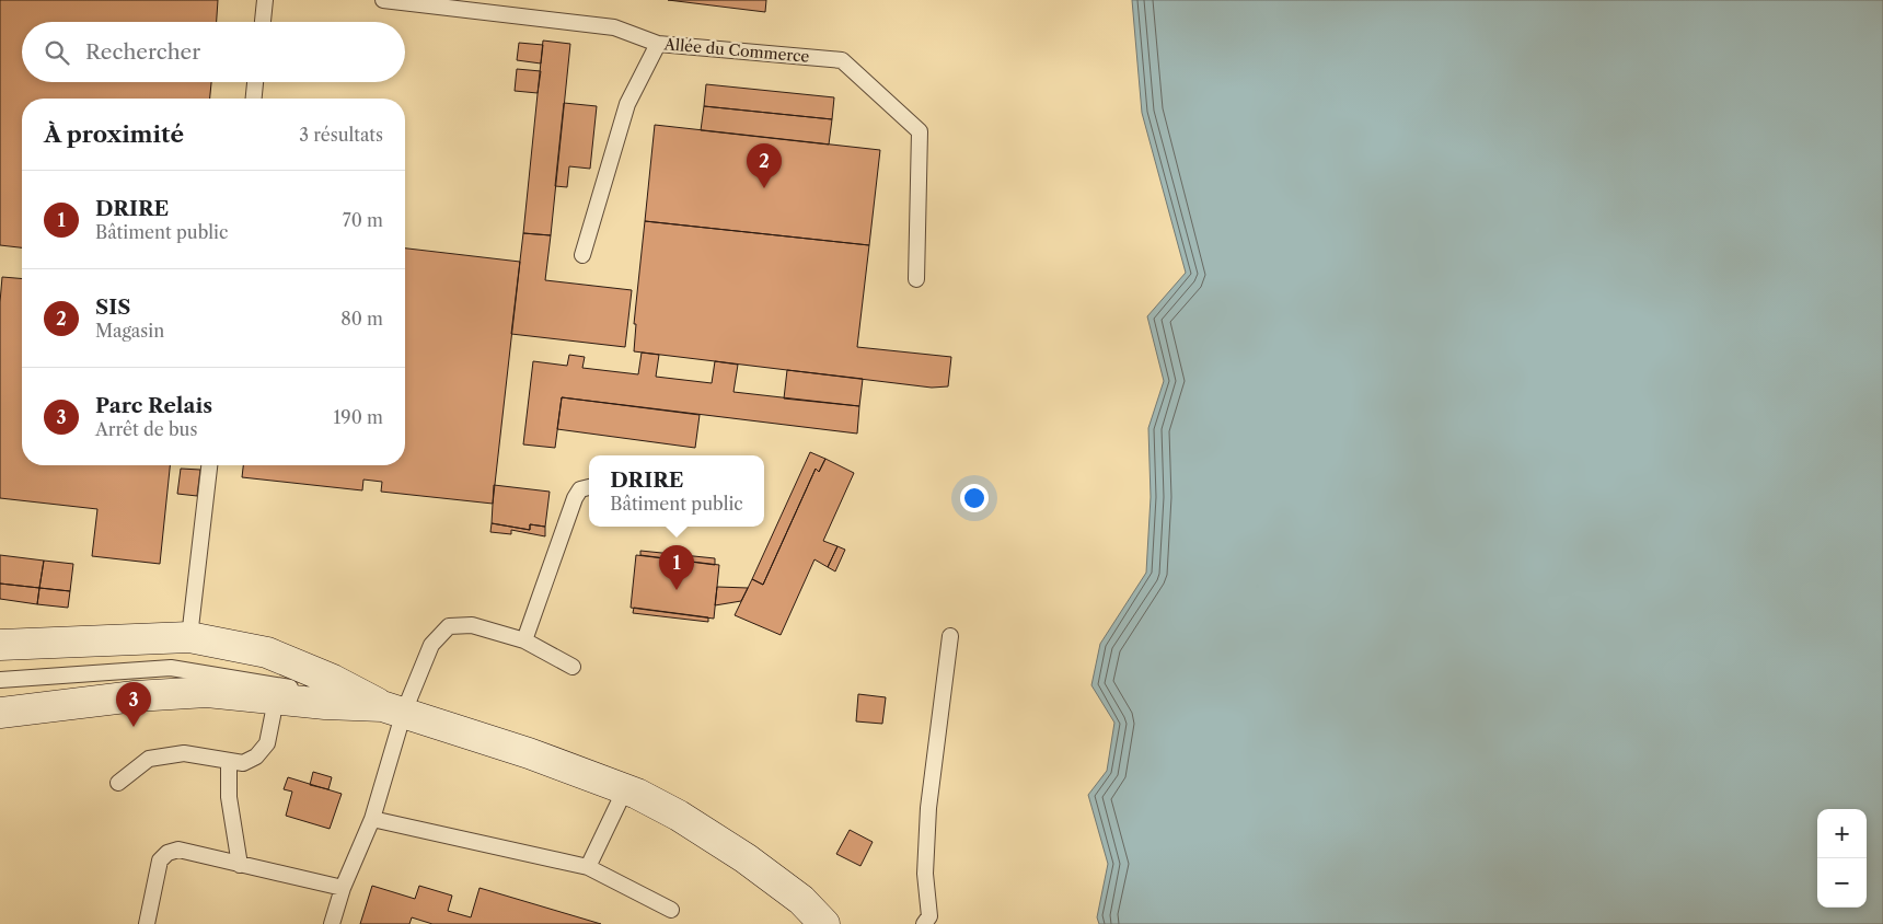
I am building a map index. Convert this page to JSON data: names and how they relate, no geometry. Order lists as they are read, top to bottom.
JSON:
{
  "streets": {
    "lane": ["Allée du Commerce"]
  },
  "page": {
    "search": "Rechercher",
    "heading": ["À proximité", "3 résultats"],
    "pins": ["2", "1", "3"],
    "list": [
      {
        "mark": "1",
        "name": "DRIRE",
        "note": "Bâtiment public",
        "value": "70 m"
      },
      {
        "mark": "2",
        "name": "SIS",
        "note": "Magasin",
        "value": "80 m"
      },
      {
        "mark": "3",
        "name": "Parc Relais",
        "note": "Arrêt de bus",
        "value": "190 m"
      }
    ],
    "popup": ["DRIRE", "Bâtiment public"],
    "map_buttons": ["+", "−"]
  }
}
